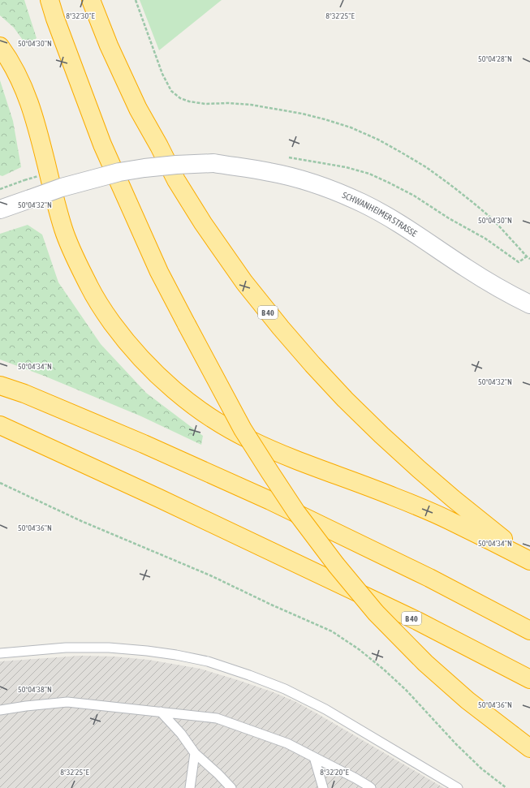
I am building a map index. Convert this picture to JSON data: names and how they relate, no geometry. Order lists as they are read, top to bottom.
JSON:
{
  "streets": {
    "highway": ["B 40"],
    "street": ["SCHWANHEIMER STRASSE"]
  },
  "coordinates": [
    "8°32'30\"E",
    "8°32'25\"E",
    "50°04'30\"N",
    "50°04'28\"N",
    "50°04'32\"N",
    "50°04'34\"N",
    "50°04'36\"N",
    "50°04'38\"N",
    "8°32'20\"E"
  ]
}
